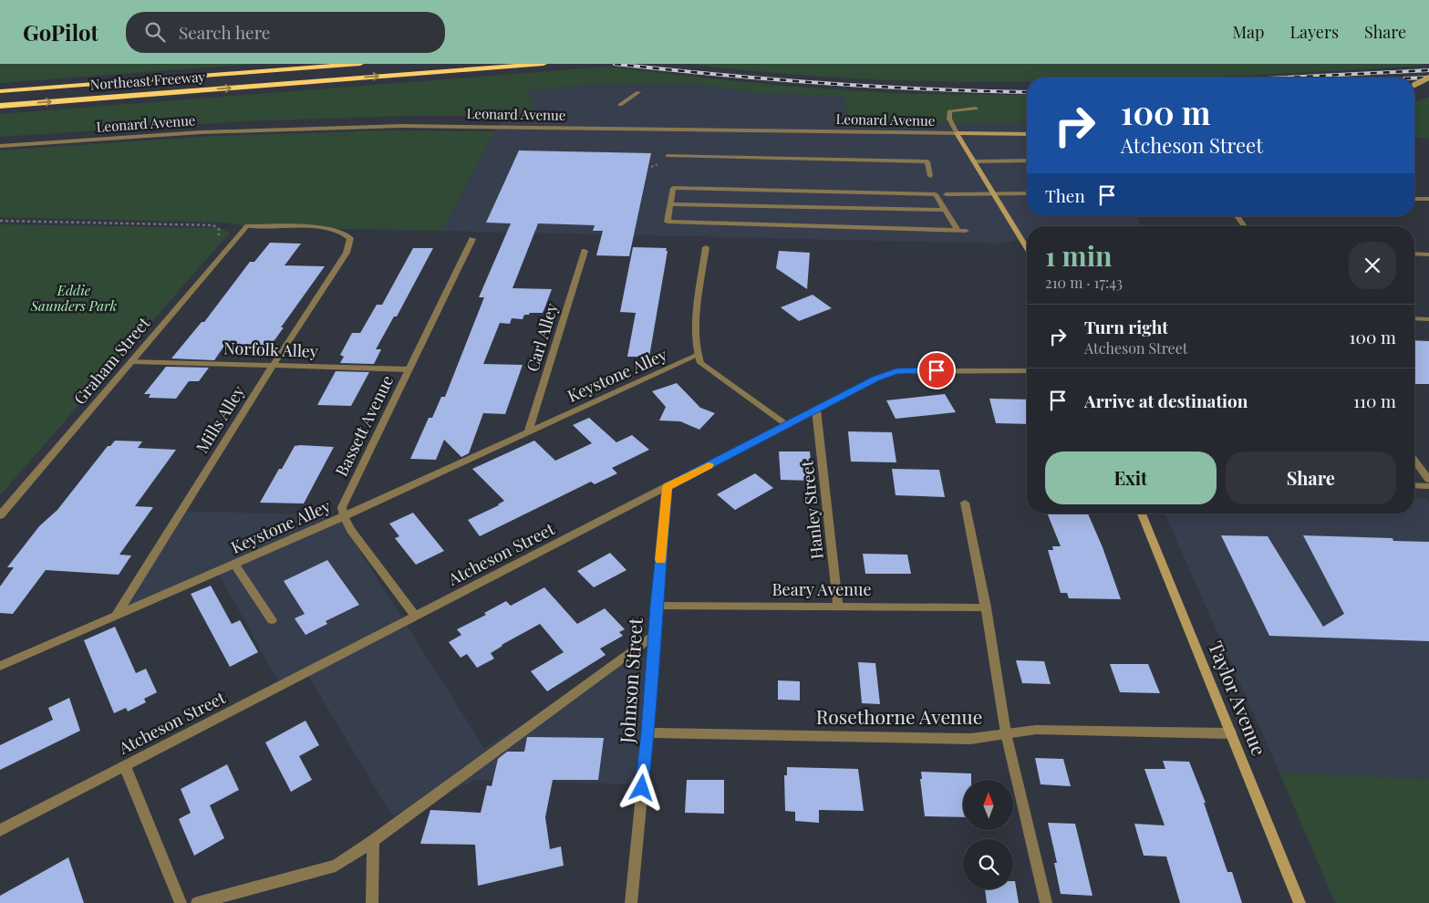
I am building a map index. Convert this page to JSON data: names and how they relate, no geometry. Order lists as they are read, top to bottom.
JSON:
{
  "streets": {
    "highway": ["Northeast Freeway"],
    "main road": ["Leonard Avenue", "Taylor Avenue"],
    "street": [
      "Carl Alley",
      "Norfolk Alley",
      "Graham Street",
      "Keystone Alley",
      "Mills Alley",
      "Bassett Avenue",
      "Hanley Street",
      "Atcheson Street",
      "Beary Avenue",
      "Johnson Street",
      "Rosethorne Avenue"
    ]
  },
  "crossings": [
    ["Carl Alley", "Keystone Alley"],
    ["Norfolk Alley", "Graham Street"],
    ["Norfolk Alley", "Mills Alley"],
    ["Norfolk Alley", "Bassett Avenue"],
    ["Graham Street", "Mills Alley"],
    ["Keystone Alley", "Mills Alley"],
    ["Keystone Alley", "Bassett Avenue"],
    ["Hanley Street", "Atcheson Street"],
    ["Hanley Street", "Beary Avenue"],
    ["Atcheson Street", "Johnson Street"],
    ["Beary Avenue", "Johnson Street"],
    ["Johnson Street", "Rosethorne Avenue"],
    ["Taylor Avenue", "Rosethorne Avenue"]
  ],
  "parks": ["Eddie Saunders Park"],
  "north": "top",
  "page": {
    "header": "GoPilot",
    "search": "Search here",
    "nav": ["Map", "Layers", "Share"],
    "turn": ["100 m", "Atcheson Street"],
    "then": "Then",
    "heading": ["1 min", "210 m · 17:43"],
    "list": [
      {
        "name": "Turn right",
        "note": "Atcheson Street",
        "value": "100 m"
      },
      {
        "name": "Arrive at destination",
        "value": "110 m"
      }
    ],
    "buttons": ["Exit", "Share"]
  }
}
